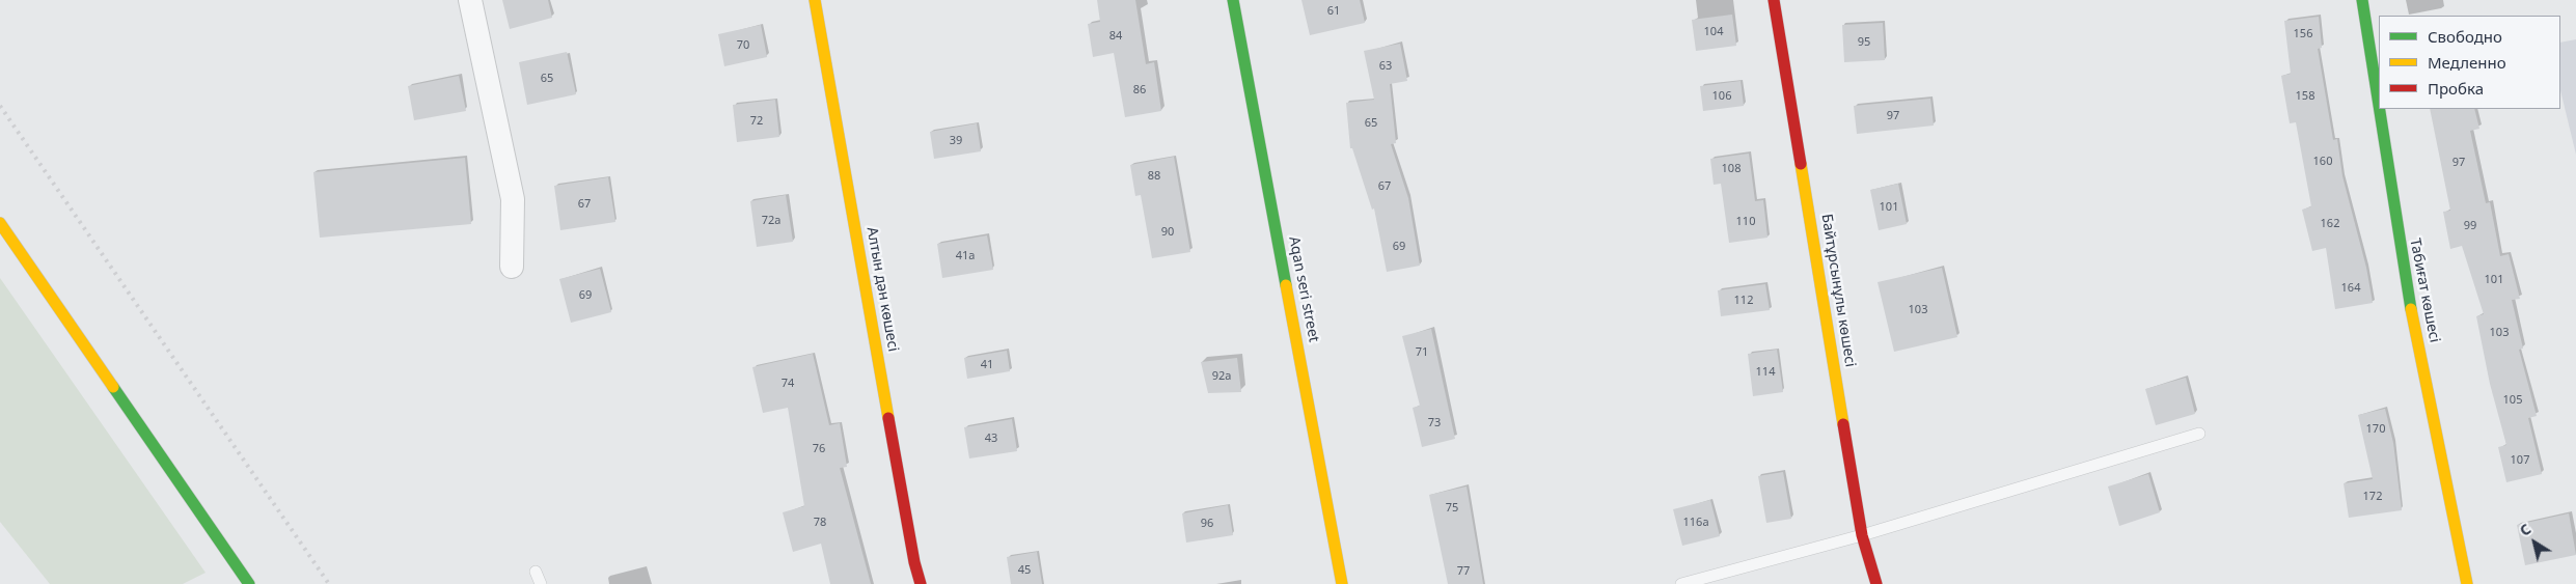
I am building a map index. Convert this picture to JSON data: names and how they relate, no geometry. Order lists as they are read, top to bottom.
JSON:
{
  "streets": {
    "street": [
      "Алтын дән көшесі",
      "Aqan seri street",
      "Байтұрсынұлы көшесі",
      "Табиғат көшесі"
    ]
  },
  "house_numbers": [
    "61",
    "104",
    "156",
    "84",
    "95",
    "70",
    "63",
    "65",
    "86",
    "106",
    "158",
    "97",
    "72",
    "65",
    "39",
    "160",
    "97",
    "108",
    "88",
    "67",
    "67",
    "101",
    "72а",
    "110",
    "162",
    "99",
    "90",
    "69",
    "41а",
    "101",
    "164",
    "69",
    "112",
    "103",
    "103",
    "71",
    "41",
    "114",
    "92а",
    "74",
    "105",
    "73",
    "170",
    "43",
    "76",
    "107",
    "172",
    "75",
    "78",
    "116а",
    "96",
    "45",
    "77"
  ],
  "legend": ["Свободно", "Медленно", "Пробка"],
  "north": "top left"
}
